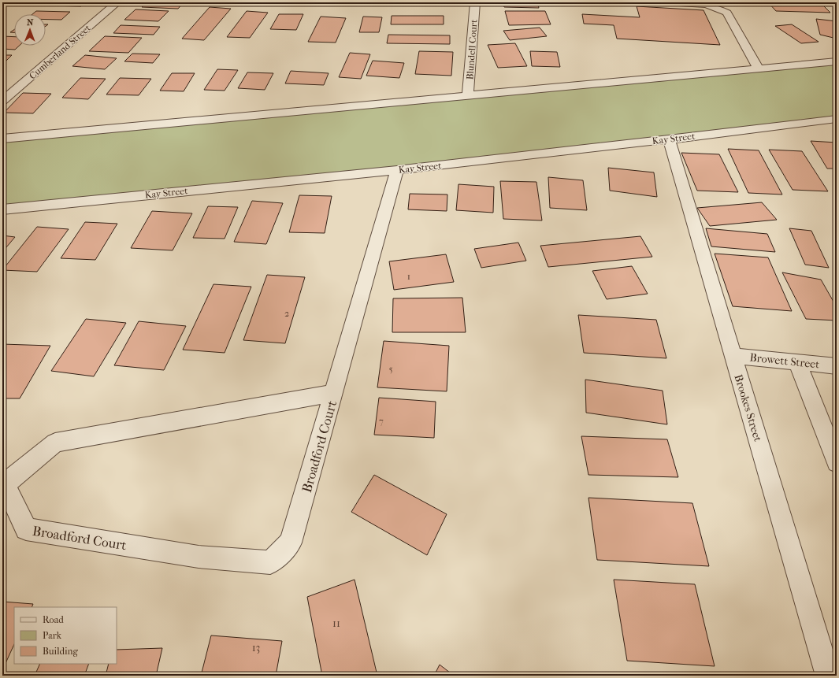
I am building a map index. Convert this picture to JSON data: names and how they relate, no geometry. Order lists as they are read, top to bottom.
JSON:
{
  "streets": {
    "street": [
      "Blundell Court",
      "Cumberland Street",
      "Kay Street",
      "Browett Street",
      "Brookes Street",
      "Broadford Court"
    ]
  },
  "crossings": [
    ["Kay Street", "Brookes Street"],
    ["Kay Street", "Broadford Court"],
    ["Browett Street", "Brookes Street"]
  ],
  "house_numbers": [
    "1",
    "2",
    "5",
    "7",
    "11",
    "13"
  ],
  "legend": ["Road", "Park", "Building"],
  "north": "top"
}
